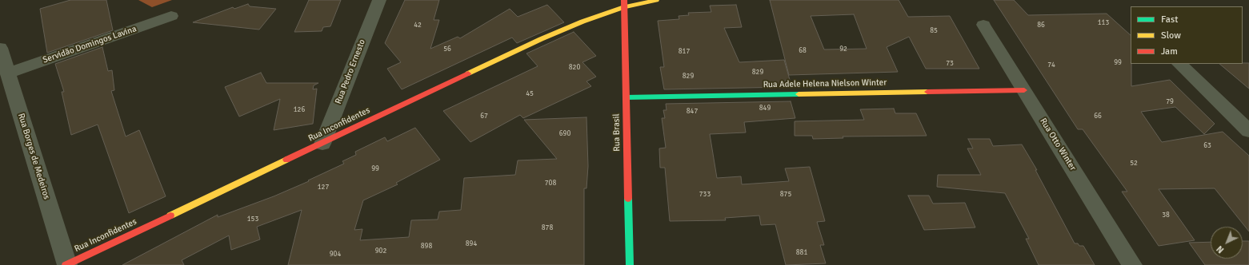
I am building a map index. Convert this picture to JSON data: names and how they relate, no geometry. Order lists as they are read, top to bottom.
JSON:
{
  "streets": {
    "street": [
      "Servidão Domingos Lavina",
      "Rua Pedro Ernesto",
      "Rua Adele Helena Nielson Winter",
      "Rua Inconfidentes",
      "Rua Brasil",
      "Rua Otto Winter",
      "Rua Borges de Medeiros"
    ]
  },
  "crossings": [
    ["Servidão Domingos Lavina", "Rua Borges de Medeiros"],
    ["Rua Pedro Ernesto", "Rua Inconfidentes"],
    ["Rua Adele Helena Nielson Winter", "Rua Brasil"],
    ["Rua Adele Helena Nielson Winter", "Rua Otto Winter"],
    ["Rua Inconfidentes", "Rua Brasil"],
    ["Rua Inconfidentes", "Rua Borges de Medeiros"]
  ],
  "house_numbers": [
    "113",
    "42",
    "86",
    "85",
    "56",
    "92",
    "68",
    "817",
    "99",
    "73",
    "74",
    "820",
    "829",
    "829",
    "45",
    "79",
    "849",
    "126",
    "847",
    "67",
    "66",
    "690",
    "63",
    "52",
    "99",
    "708",
    "127",
    "733",
    "875",
    "38",
    "153",
    "878",
    "894",
    "898",
    "902",
    "881",
    "904"
  ],
  "legend": ["Fast", "Slow", "Jam"],
  "north": "bottom left"
}
